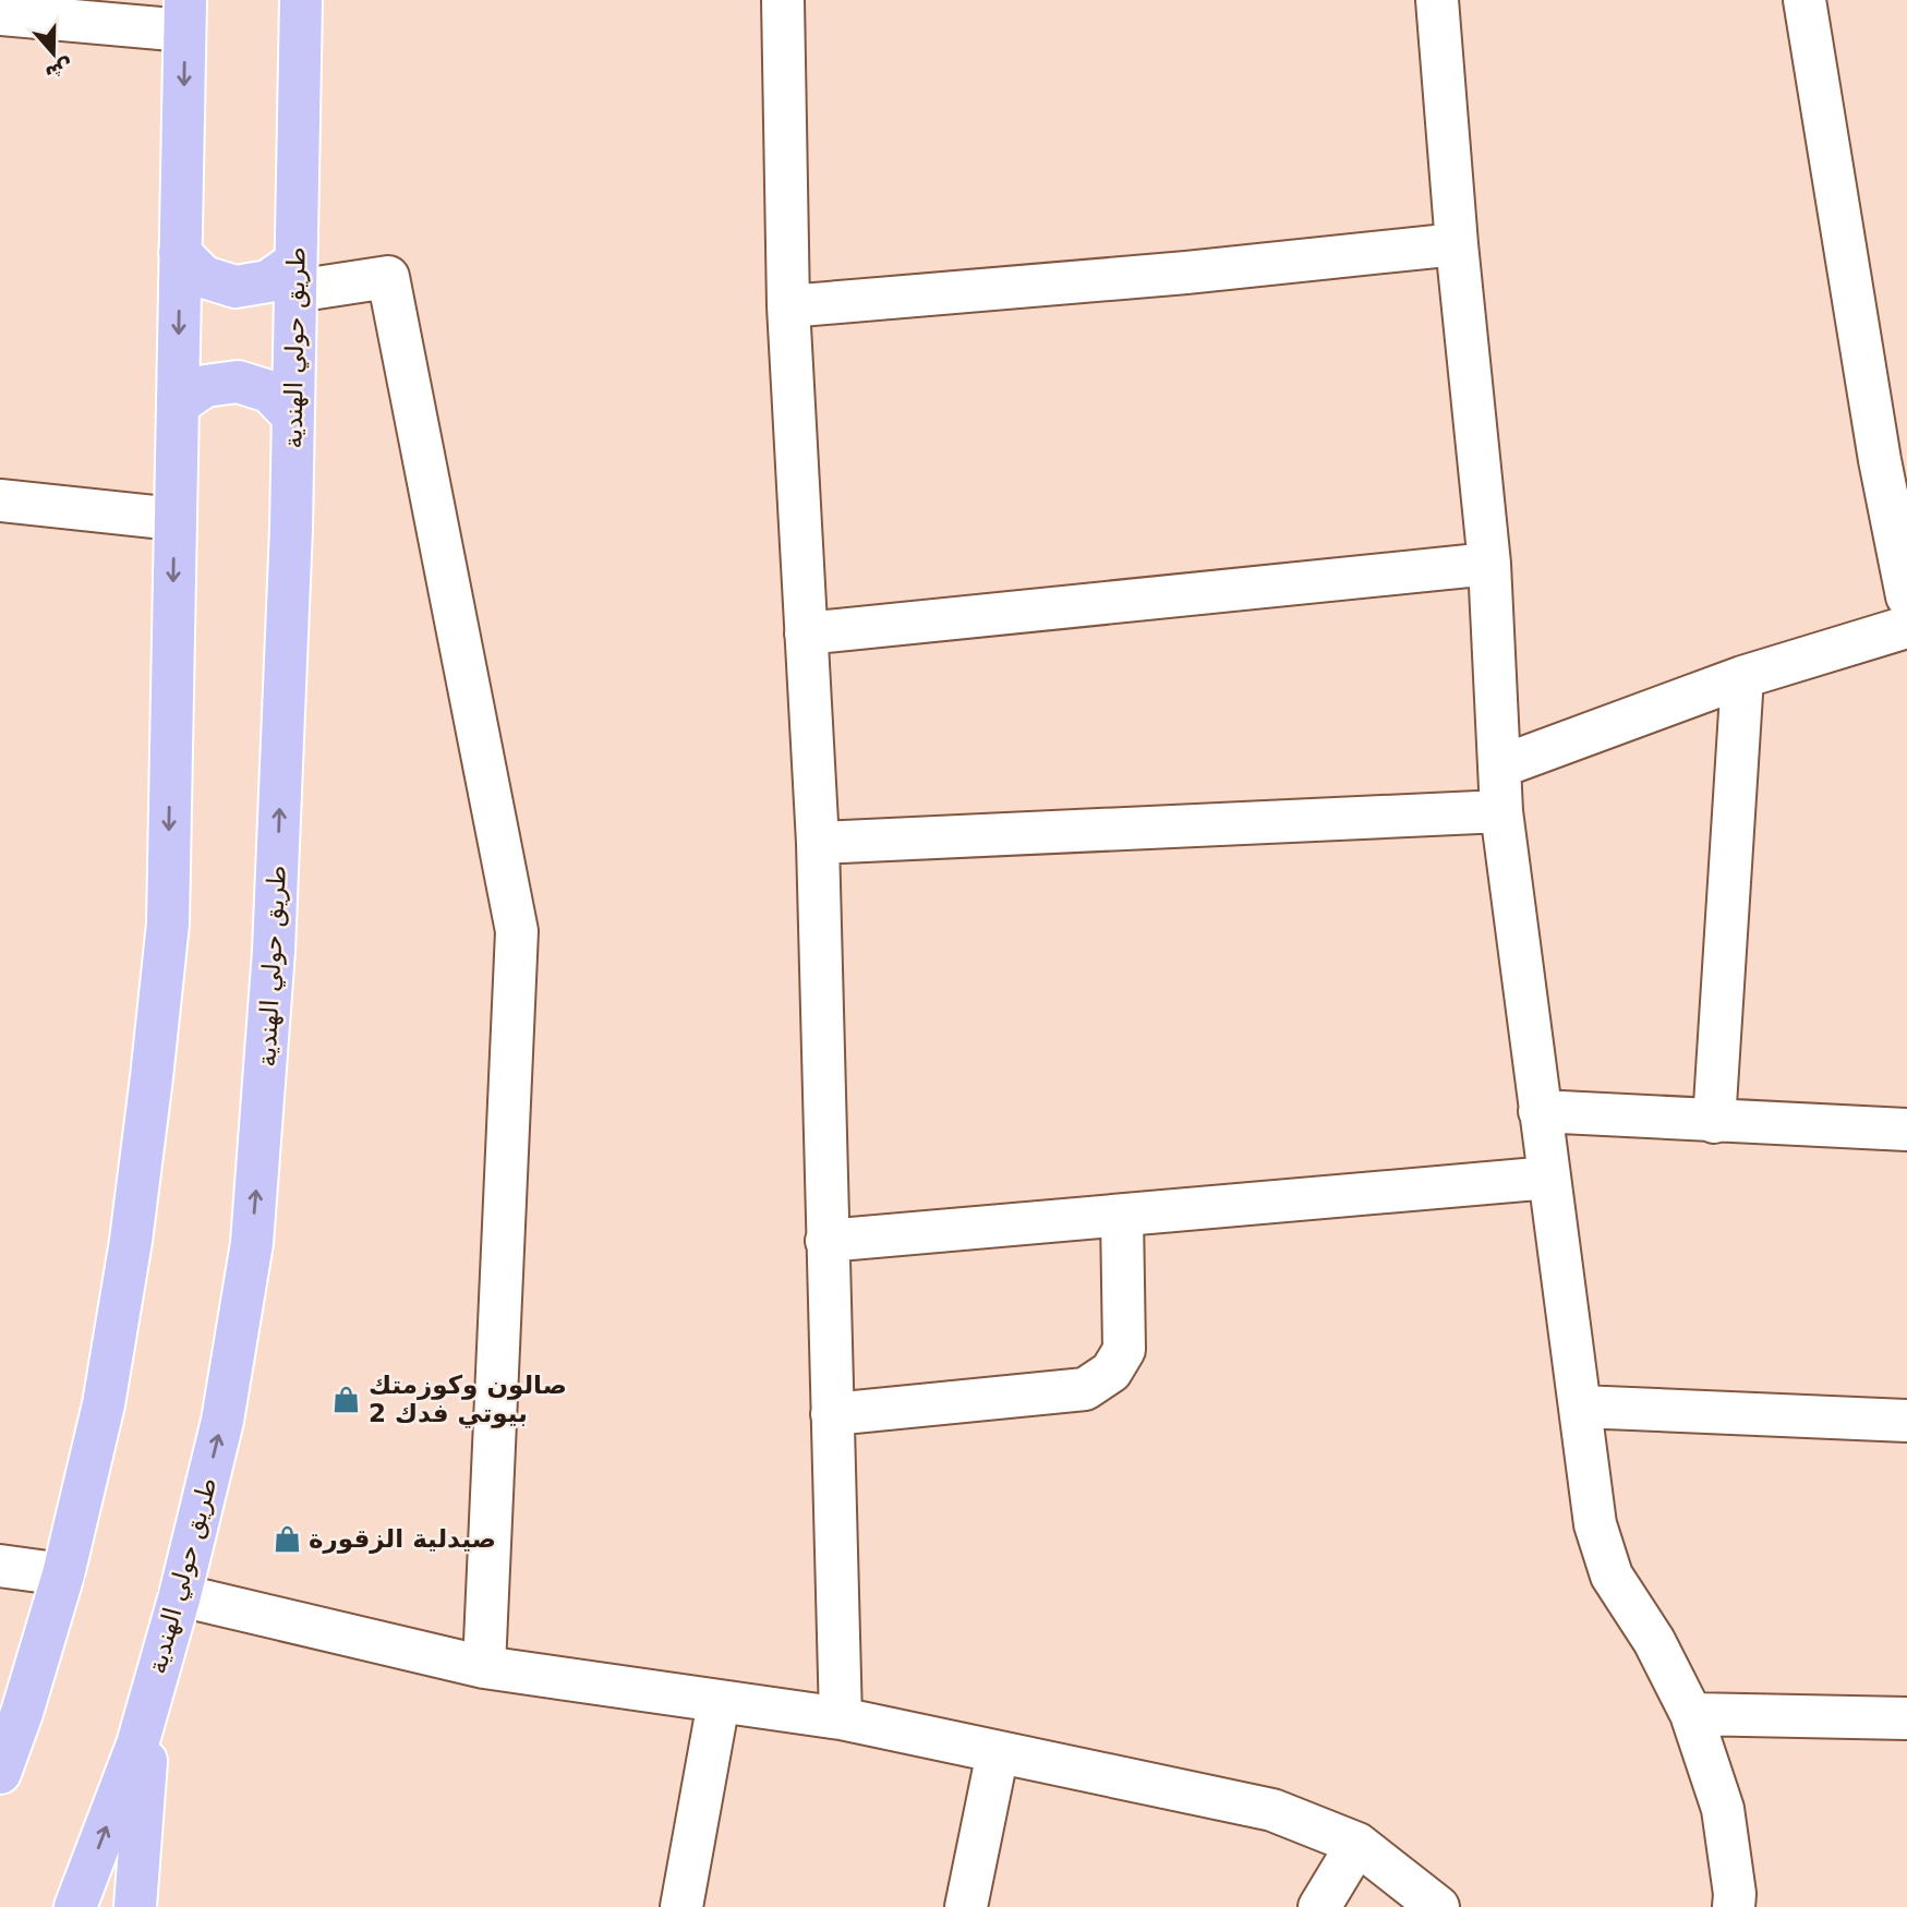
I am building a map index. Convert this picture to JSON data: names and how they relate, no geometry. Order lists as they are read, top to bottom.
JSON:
{
  "streets": {
    "highway": ["طريق حولي الهندية"]
  },
  "places": {
    "shop": ["صالون وكوزمتك بيوتي فدك 2", "صيدلية الزقورة"]
  },
  "north": "bottom"
}
